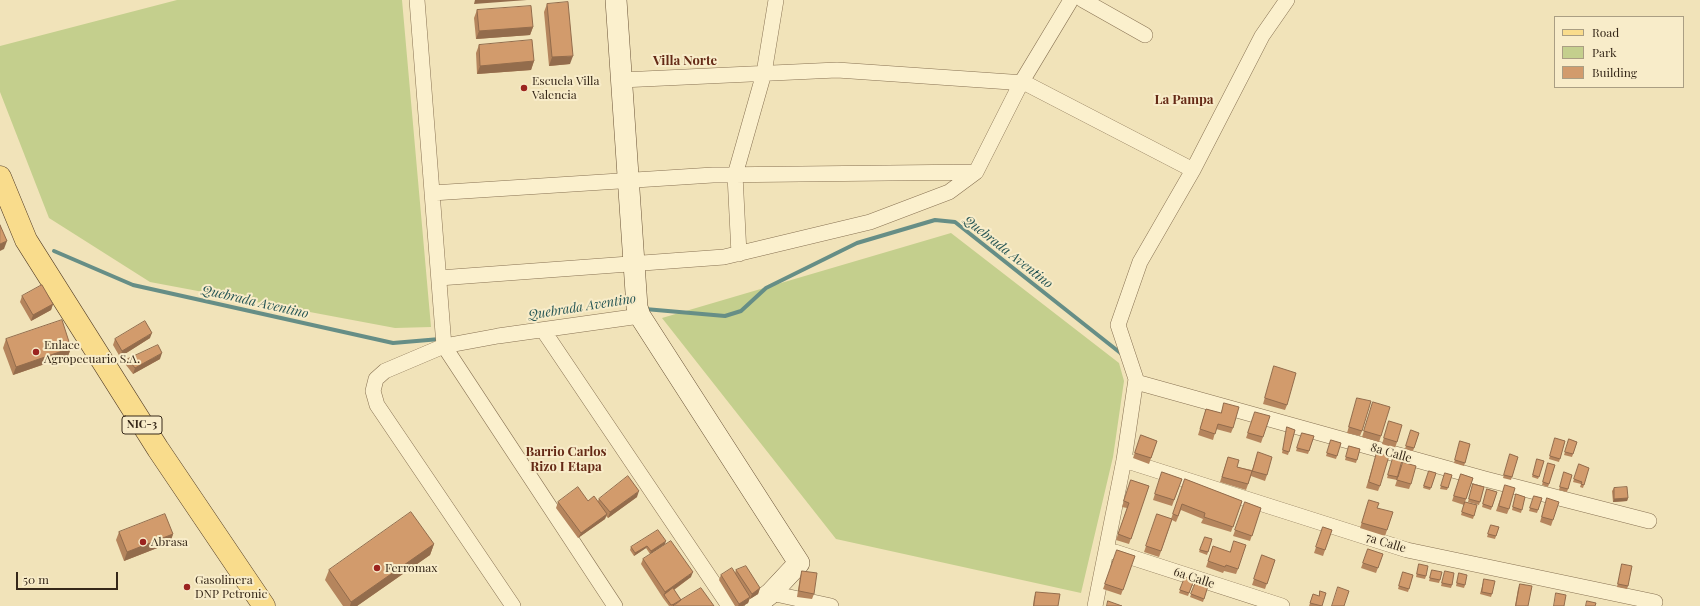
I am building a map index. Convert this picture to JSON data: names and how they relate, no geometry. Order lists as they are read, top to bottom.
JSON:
{
  "streets": {
    "main road": ["NIC-3"],
    "street": ["8a Calle", "7a Calle", "6a Calle"]
  },
  "districts": ["Villa Norte", "La Pampa", "Barrio Carlos Rizo I Etapa"],
  "water": ["Quebrada Aventino"],
  "places": [
    "Escuela Villa Valencia",
    "Enlace Agropecuario S.A.",
    "Abrasa",
    "Ferromax",
    "Gasolinera DNP Petronic"
  ],
  "legend": ["Road", "Park", "Building"],
  "scale_bar": "50 m"
}
